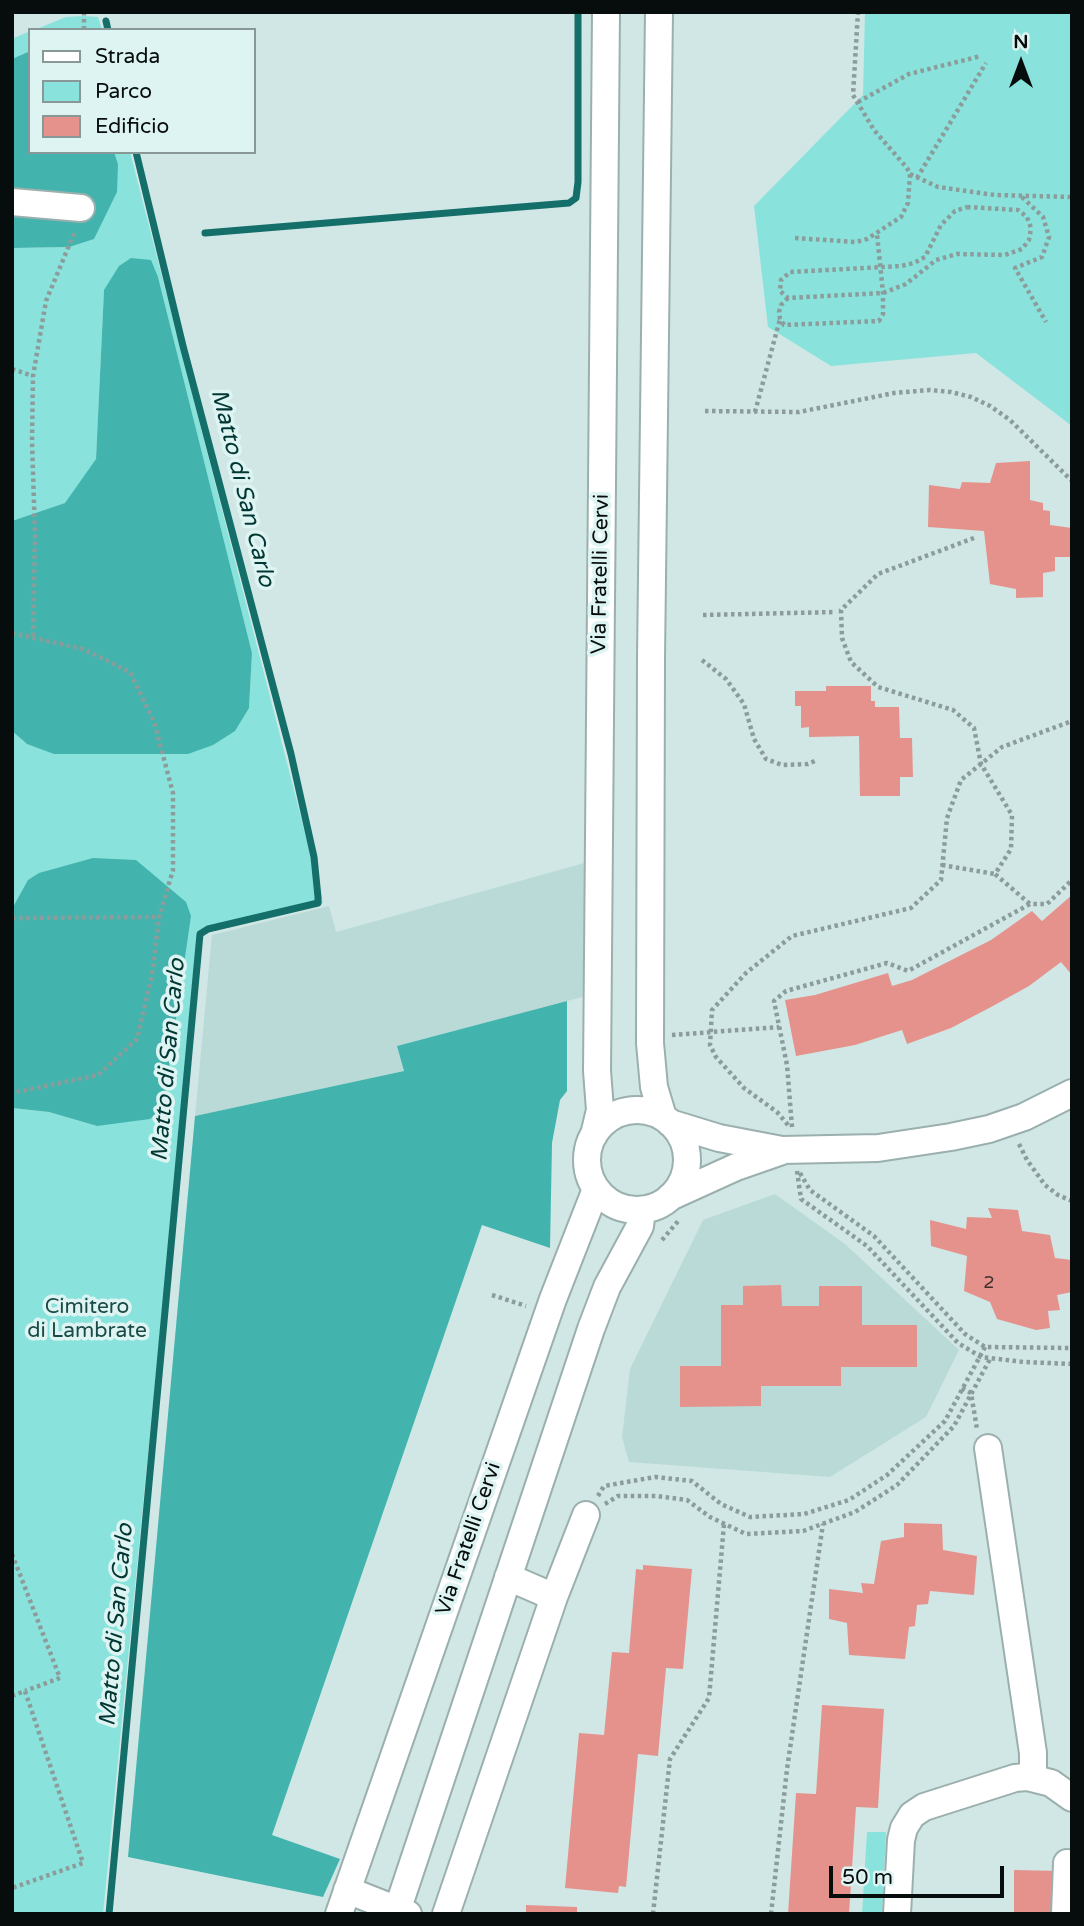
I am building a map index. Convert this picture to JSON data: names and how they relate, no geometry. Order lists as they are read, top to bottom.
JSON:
{
  "streets": {
    "street": ["Via Fratelli Cervi"]
  },
  "water": ["Matto di San Carlo"],
  "parks": ["Cimitero di Lambrate"],
  "house_numbers": ["2"],
  "legend": ["Strada", "Parco", "Edificio"],
  "scale_bar": "50 m",
  "north": "top"
}
